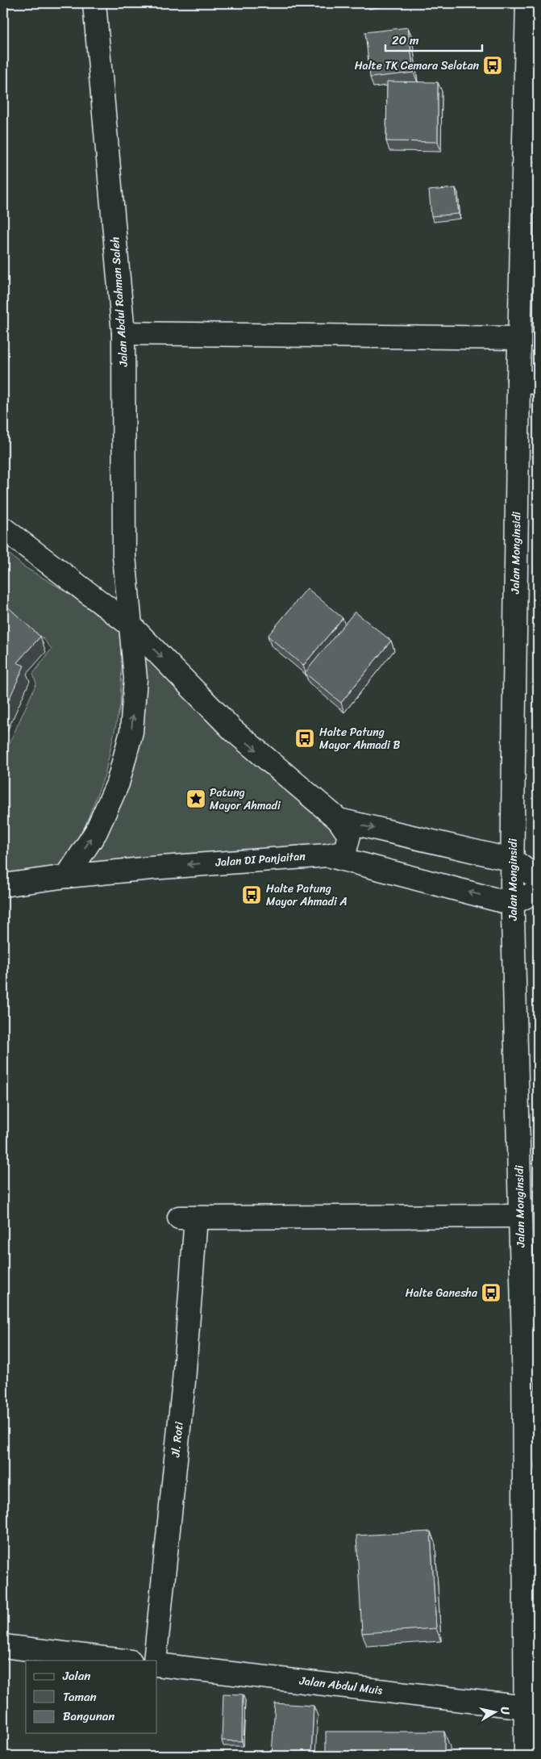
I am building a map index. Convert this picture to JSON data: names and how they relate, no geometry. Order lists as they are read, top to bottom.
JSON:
{
  "streets": {
    "main road": [
      "Jalan Abdul Rahman Saleh",
      "Jalan Monginsidi",
      "Jalan DI Panjaitan",
      "Jl. Roti",
      "Jalan Abdul Muis"
    ]
  },
  "crossings": [
    ["Jalan Abdul Rahman Saleh", "Jalan DI Panjaitan"],
    ["Jalan Monginsidi", "Jalan DI Panjaitan"],
    ["Jalan Monginsidi", "Jl. Roti"],
    ["Jalan Monginsidi", "Jalan Abdul Muis"]
  ],
  "places": {
    "bus stop": [
      "Halte TK Cemara Selatan",
      "Halte Patung Mayor Ahmadi B",
      "Halte Patung Mayor Ahmadi A",
      "Halte Ganesha"
    ],
    "place": ["Patung Mayor Ahmadi"]
  },
  "legend": ["Jalan", "Taman", "Bangunan"],
  "scale_bar": "20 m",
  "north": "right"
}
